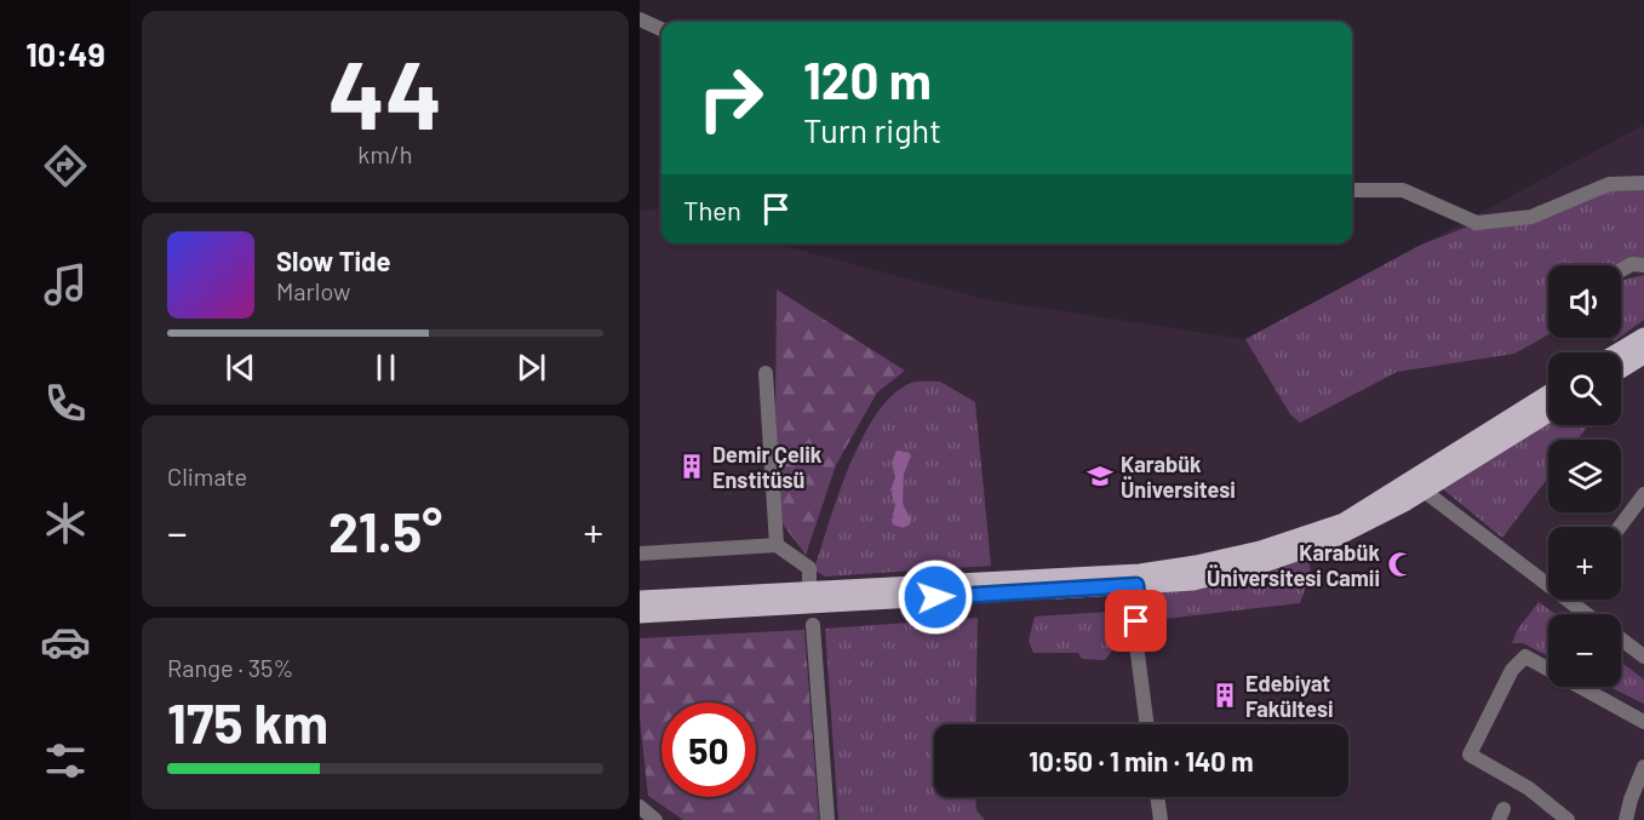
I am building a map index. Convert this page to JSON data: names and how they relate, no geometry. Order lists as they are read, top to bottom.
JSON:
{
  "places": {
    "building": ["Demir Çelik Enstitüsü", "Edebiyat Fakültesi"],
    "school or university": ["Karabük Üniversitesi"],
    "mosque": ["Karabük Üniversitesi Camii"]
  },
  "page": {
    "tabs": "10:49",
    "tile": [
      ["44", "km/h"],
      "Climate",
      ["Range · 35%", "175 km"]
    ],
    "turn": ["120 m", "Turn right"],
    "then": "Then",
    "song": ["Slow Tide", "Marlow"],
    "map_buttons": ["+", "−"],
    "heat": ["−", "21.5°", "+"],
    "limit": "50",
    "trip": "10:50 · 1 min · 140 m"
  }
}
